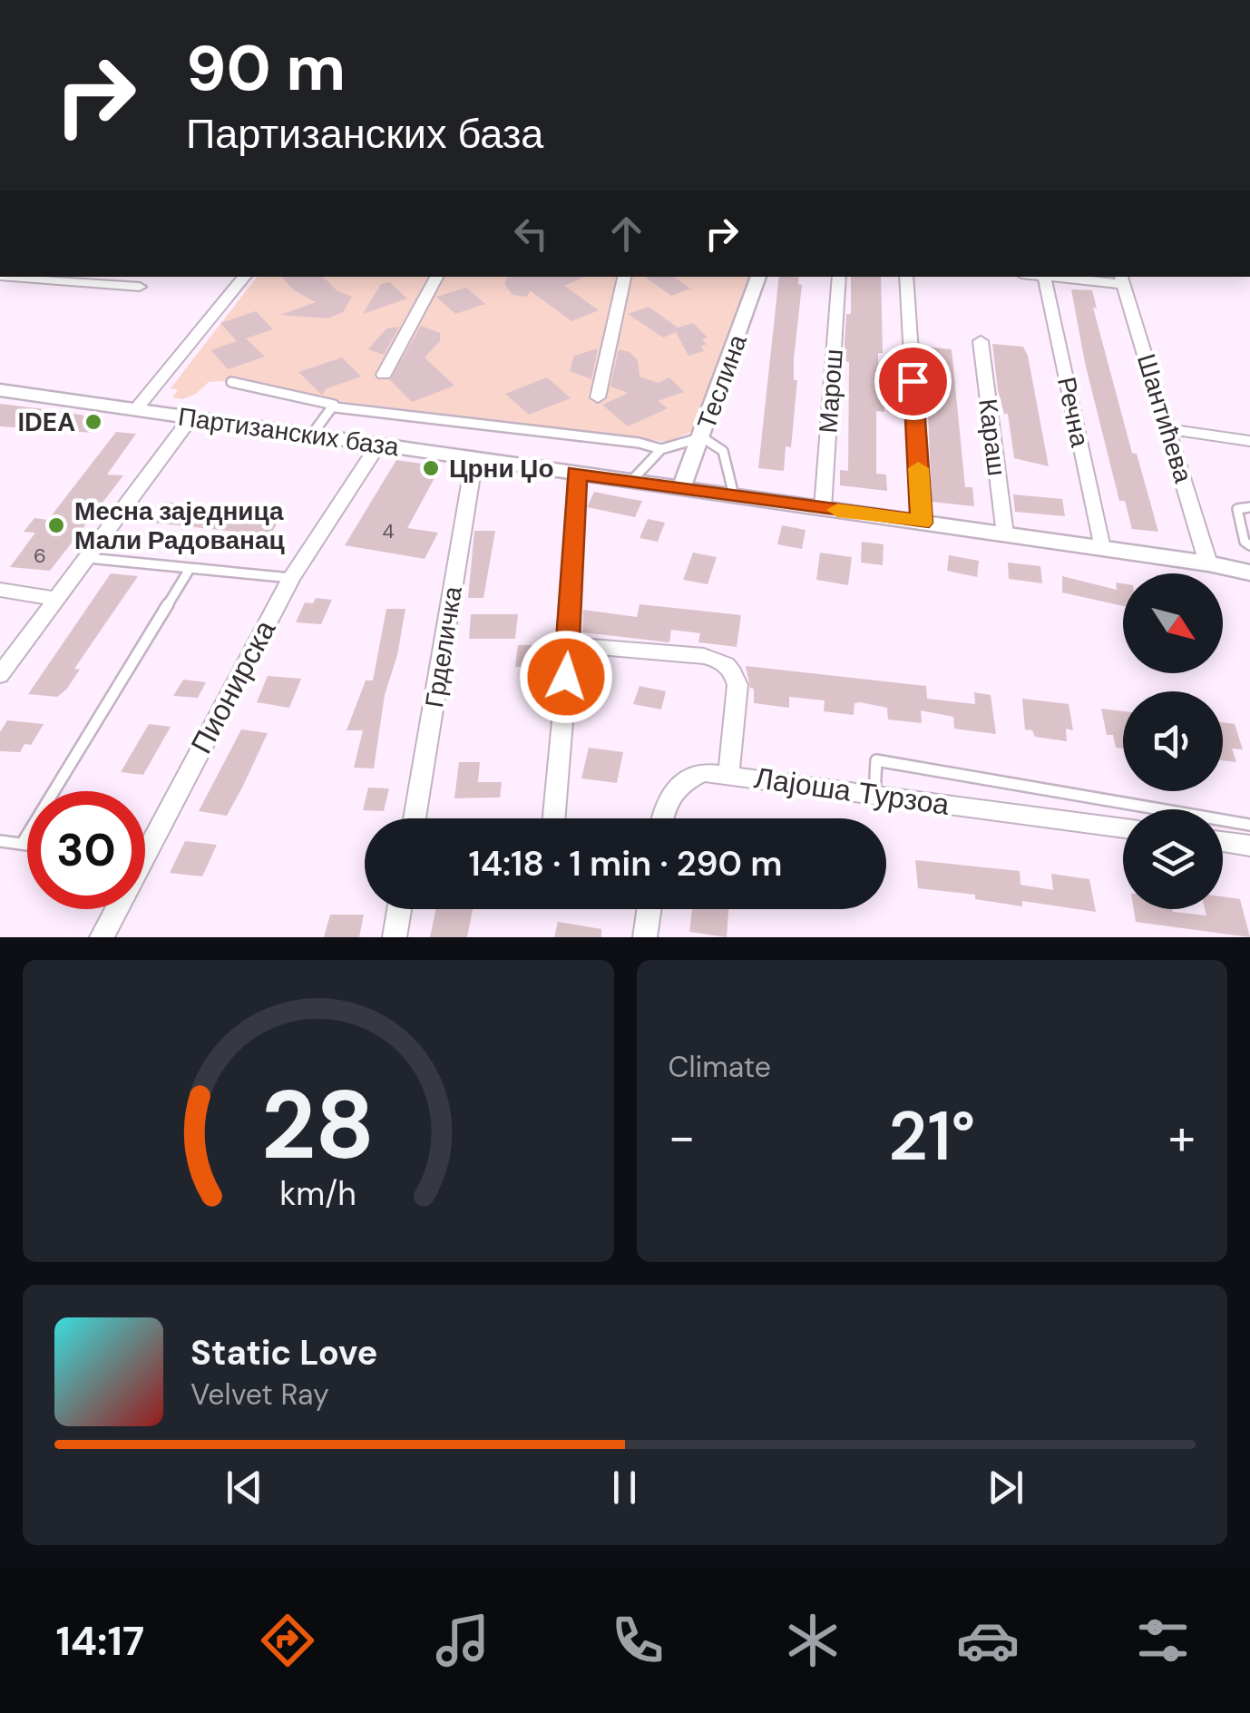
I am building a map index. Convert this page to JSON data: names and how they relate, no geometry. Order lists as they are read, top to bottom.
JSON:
{
  "streets": {
    "street": [
      "Теслина",
      "Марош",
      "Речна",
      "Шантићева",
      "Партизанских база",
      "Караш",
      "Грделичка",
      "Пионирска",
      "Лајоша Турзоа"
    ]
  },
  "crossings": [
    ["Теслина", "Партизанских база"],
    ["Марош", "Партизанских база"],
    ["Речна", "Партизанских база"],
    ["Шантићева", "Партизанских база"],
    ["Партизанских база", "Караш"],
    ["Партизанских база", "Грделичка"],
    ["Партизанских база", "Пионирска"]
  ],
  "places": ["IDEA", "Црни Џо", "Месна заједница Мали Радованац"],
  "house_numbers": ["4", "6"],
  "north": "bottom right",
  "page": {
    "turn": ["90 m", "Партизанских база"],
    "limit": "30",
    "trip": "14:18 · 1 min · 290 m",
    "tile": "Climate",
    "heat": ["−", "21°", "+"],
    "song": ["Static Love", "Velvet Ray"],
    "tabs": "14:17",
    "gauge": ["28", "km/h"]
  }
}
